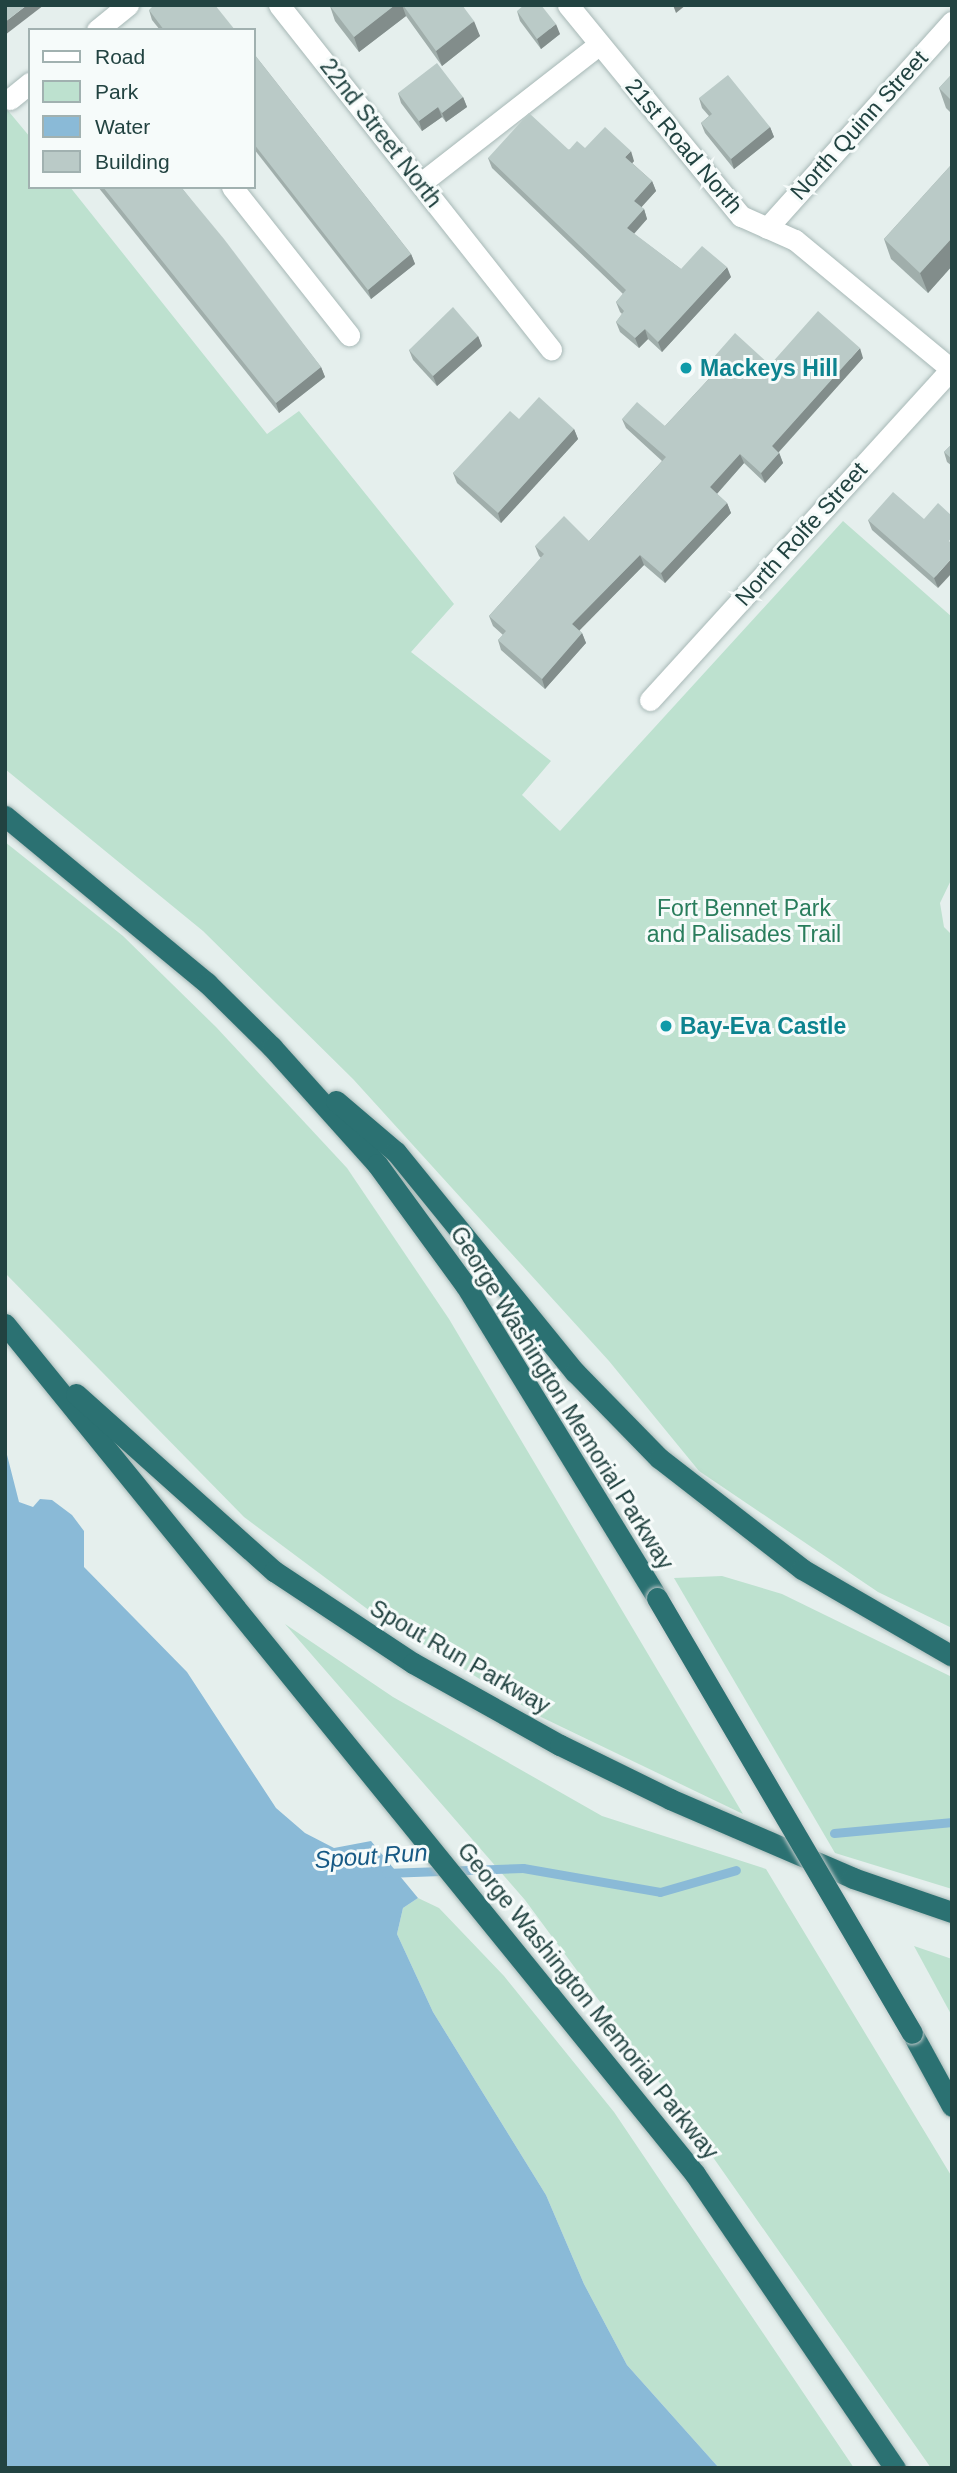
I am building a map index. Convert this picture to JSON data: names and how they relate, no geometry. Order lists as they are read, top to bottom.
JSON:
{
  "streets": {
    "highway": ["George Washington Memorial Parkway", "Spout Run Parkway"],
    "street": [
      "North Quinn Street",
      "22nd Street North",
      "21st Road North",
      "North Rolfe Street"
    ]
  },
  "crossings": [
    ["North Quinn Street", "21st Road North"],
    ["21st Road North", "North Rolfe Street"],
    ["George Washington Memorial Parkway", "Spout Run Parkway"]
  ],
  "water": ["Spout Run"],
  "parks": ["Fort Bennet Park and Palisades Trail"],
  "places": ["Mackeys Hill", "Bay-Eva Castle"],
  "legend": [
    "Road",
    "Park",
    "Water",
    "Building"
  ]
}
